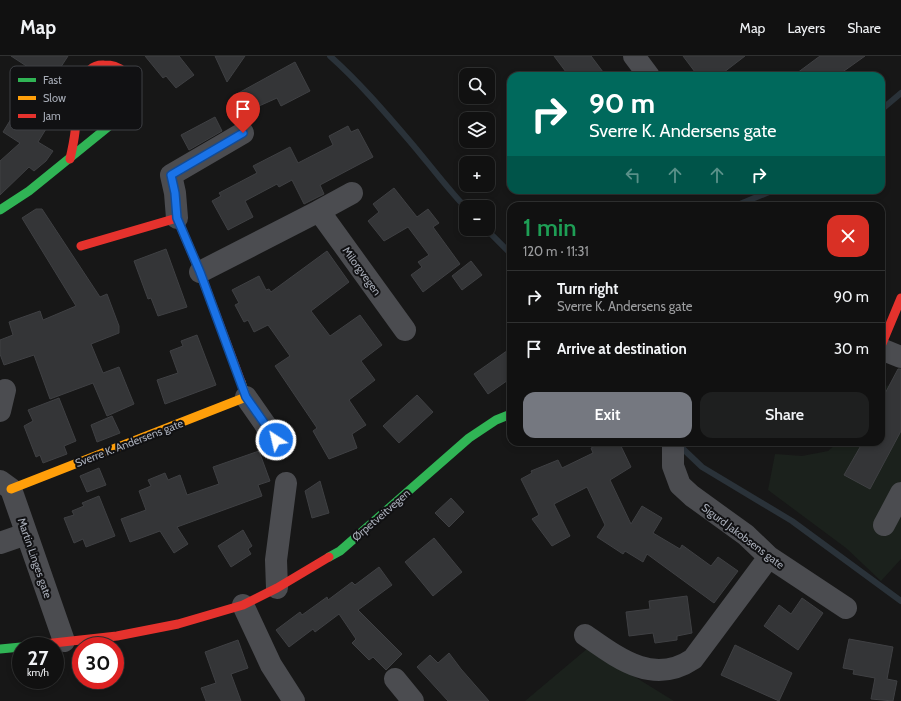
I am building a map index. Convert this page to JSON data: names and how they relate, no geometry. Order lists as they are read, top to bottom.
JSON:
{
  "streets": {
    "street": [
      "Milorgvegen",
      "Sverre K. Andersens gate",
      "Ørpetveitvegen",
      "Sigurd Jakobsens gate",
      "Martin Linges gate"
    ]
  },
  "crossings": [
    ["Sverre K. Andersens gate", "Martin Linges gate"]
  ],
  "legend": ["Fast", "Slow", "Jam"],
  "page": {
    "header": "Map",
    "nav": ["Map", "Layers", "Share"],
    "map_buttons": ["+", "−"],
    "turn": ["90 m", "Sverre K. Andersens gate"],
    "heading": ["1 min", "120 m · 11:31"],
    "list": [
      {
        "name": "Turn right",
        "note": "Sverre K. Andersens gate",
        "value": "90 m"
      },
      {
        "name": "Arrive at destination",
        "value": "30 m"
      }
    ],
    "buttons": ["Exit", "Share"],
    "speed": "27 km/h",
    "limit": "30"
  }
}
